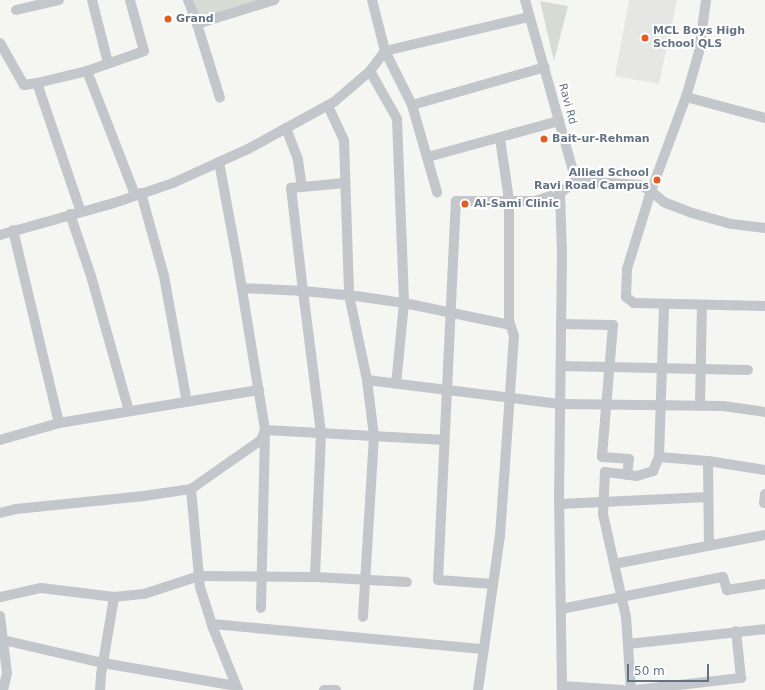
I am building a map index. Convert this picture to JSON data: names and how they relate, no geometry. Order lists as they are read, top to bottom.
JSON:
{
  "streets": {
    "street": ["Ravi Rd"]
  },
  "places": [
    "Grand",
    "MCL Boys High School QLS",
    "Bait-ur-Rehman",
    "Allied School Ravi Road Campus",
    "Al-Sami Clinic"
  ],
  "scale_bar": "50 m"
}
